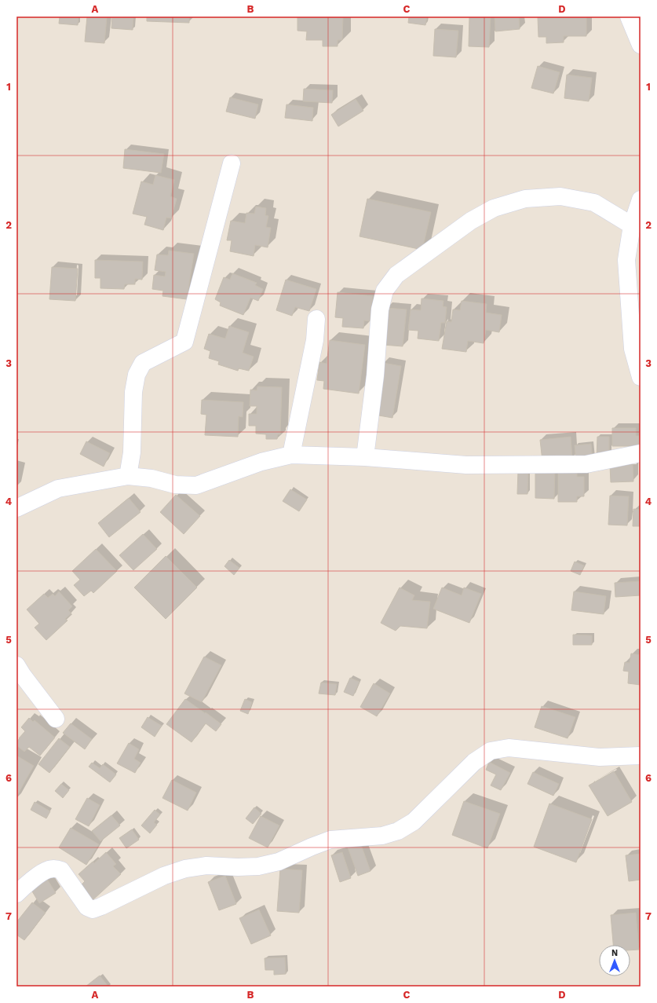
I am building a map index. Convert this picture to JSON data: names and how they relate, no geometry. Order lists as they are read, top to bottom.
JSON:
{
  "north": "top",
  "grid": {
    "columns": [
      "A",
      "B",
      "C",
      "D"
    ],
    "rows": [
      "1",
      "2",
      "3",
      "4",
      "5",
      "6",
      "7"
    ]
  }
}
